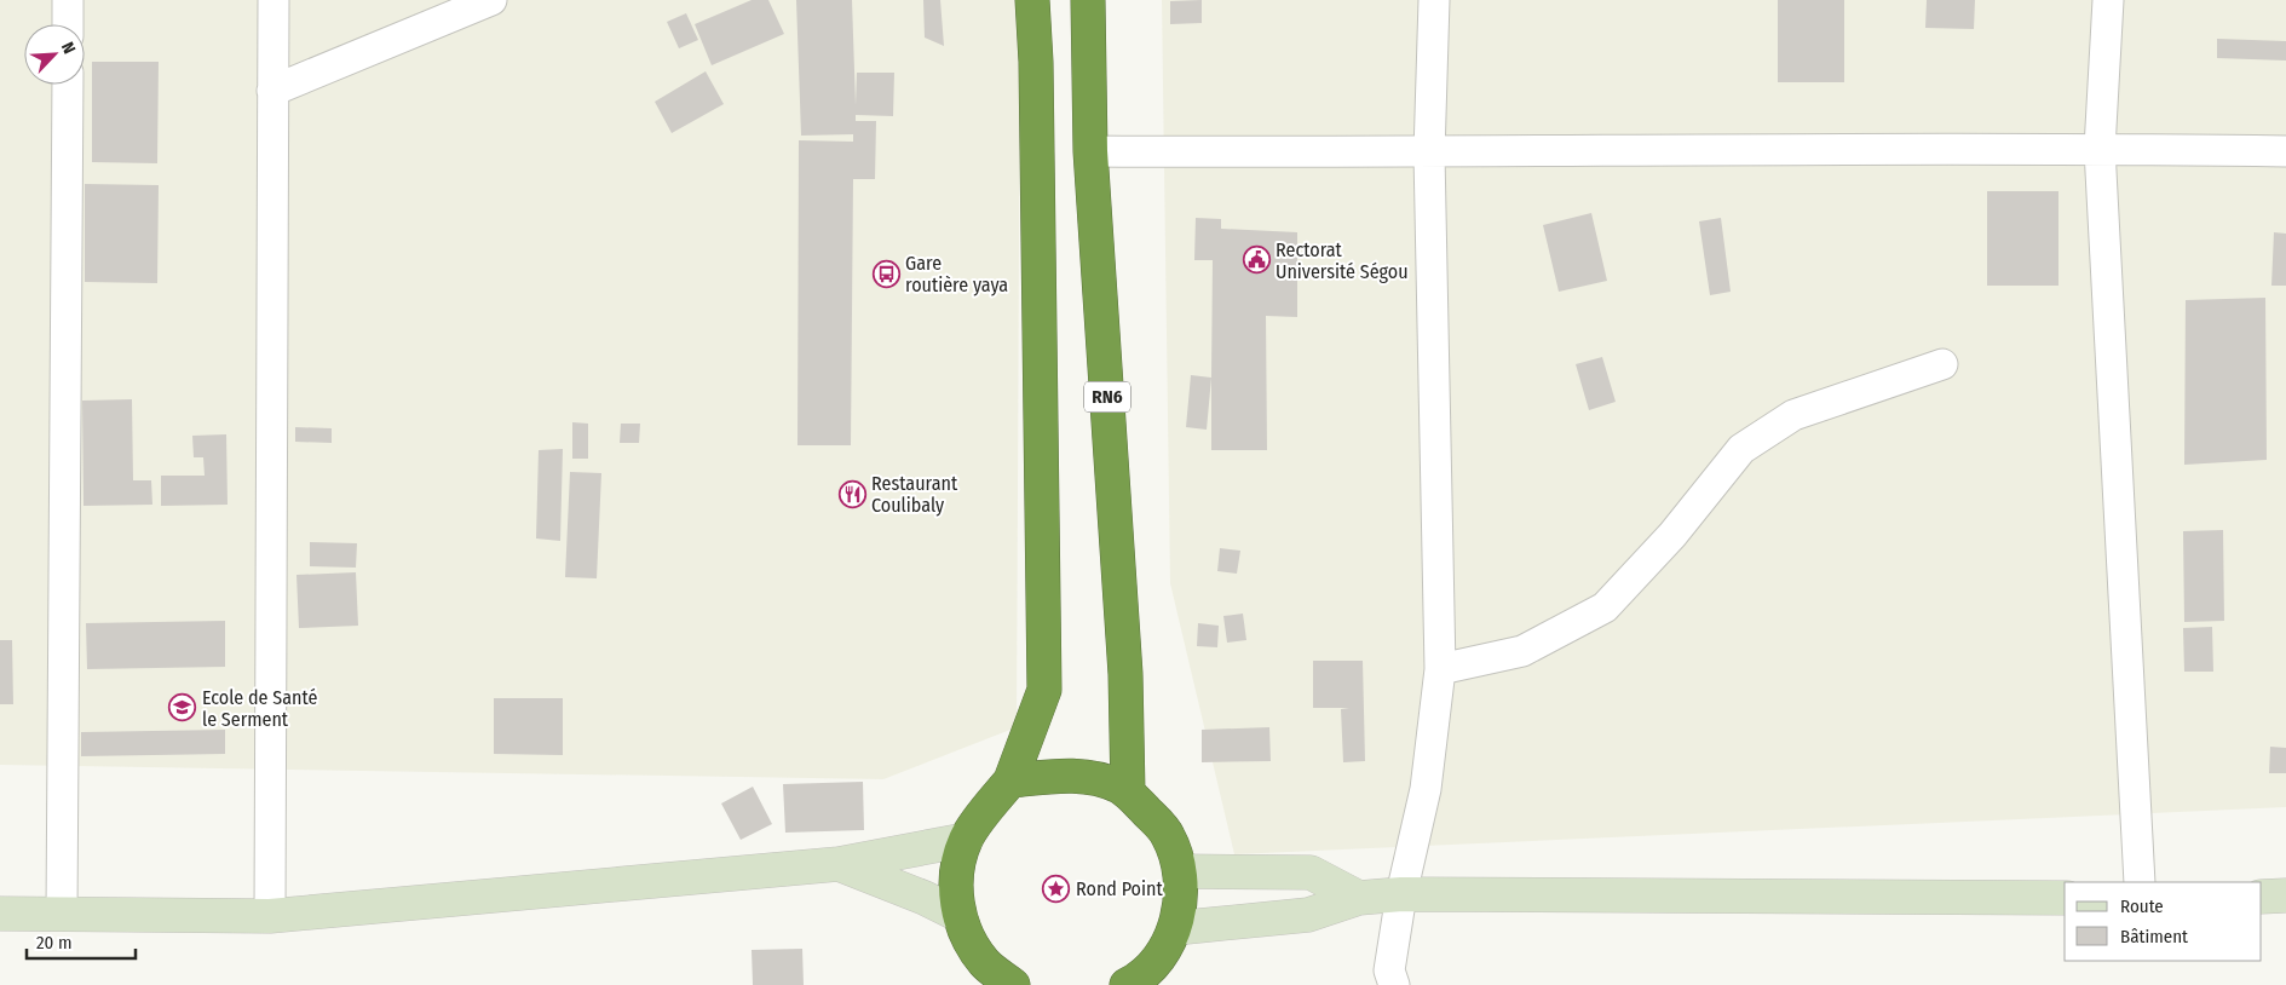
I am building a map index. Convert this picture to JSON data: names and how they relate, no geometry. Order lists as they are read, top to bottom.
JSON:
{
  "streets": {
    "highway": ["RN6"]
  },
  "places": {
    "public building": ["Rectorat Université Ségou"],
    "bus stop": ["Gare routière yaya"],
    "restaurant": ["Restaurant Coulibaly"],
    "school or university": ["Ecole de Santé le Serment"],
    "place": ["Rond Point"]
  },
  "legend": ["Route", "Bâtiment"],
  "scale_bar": "20 m",
  "north": "top right"
}
